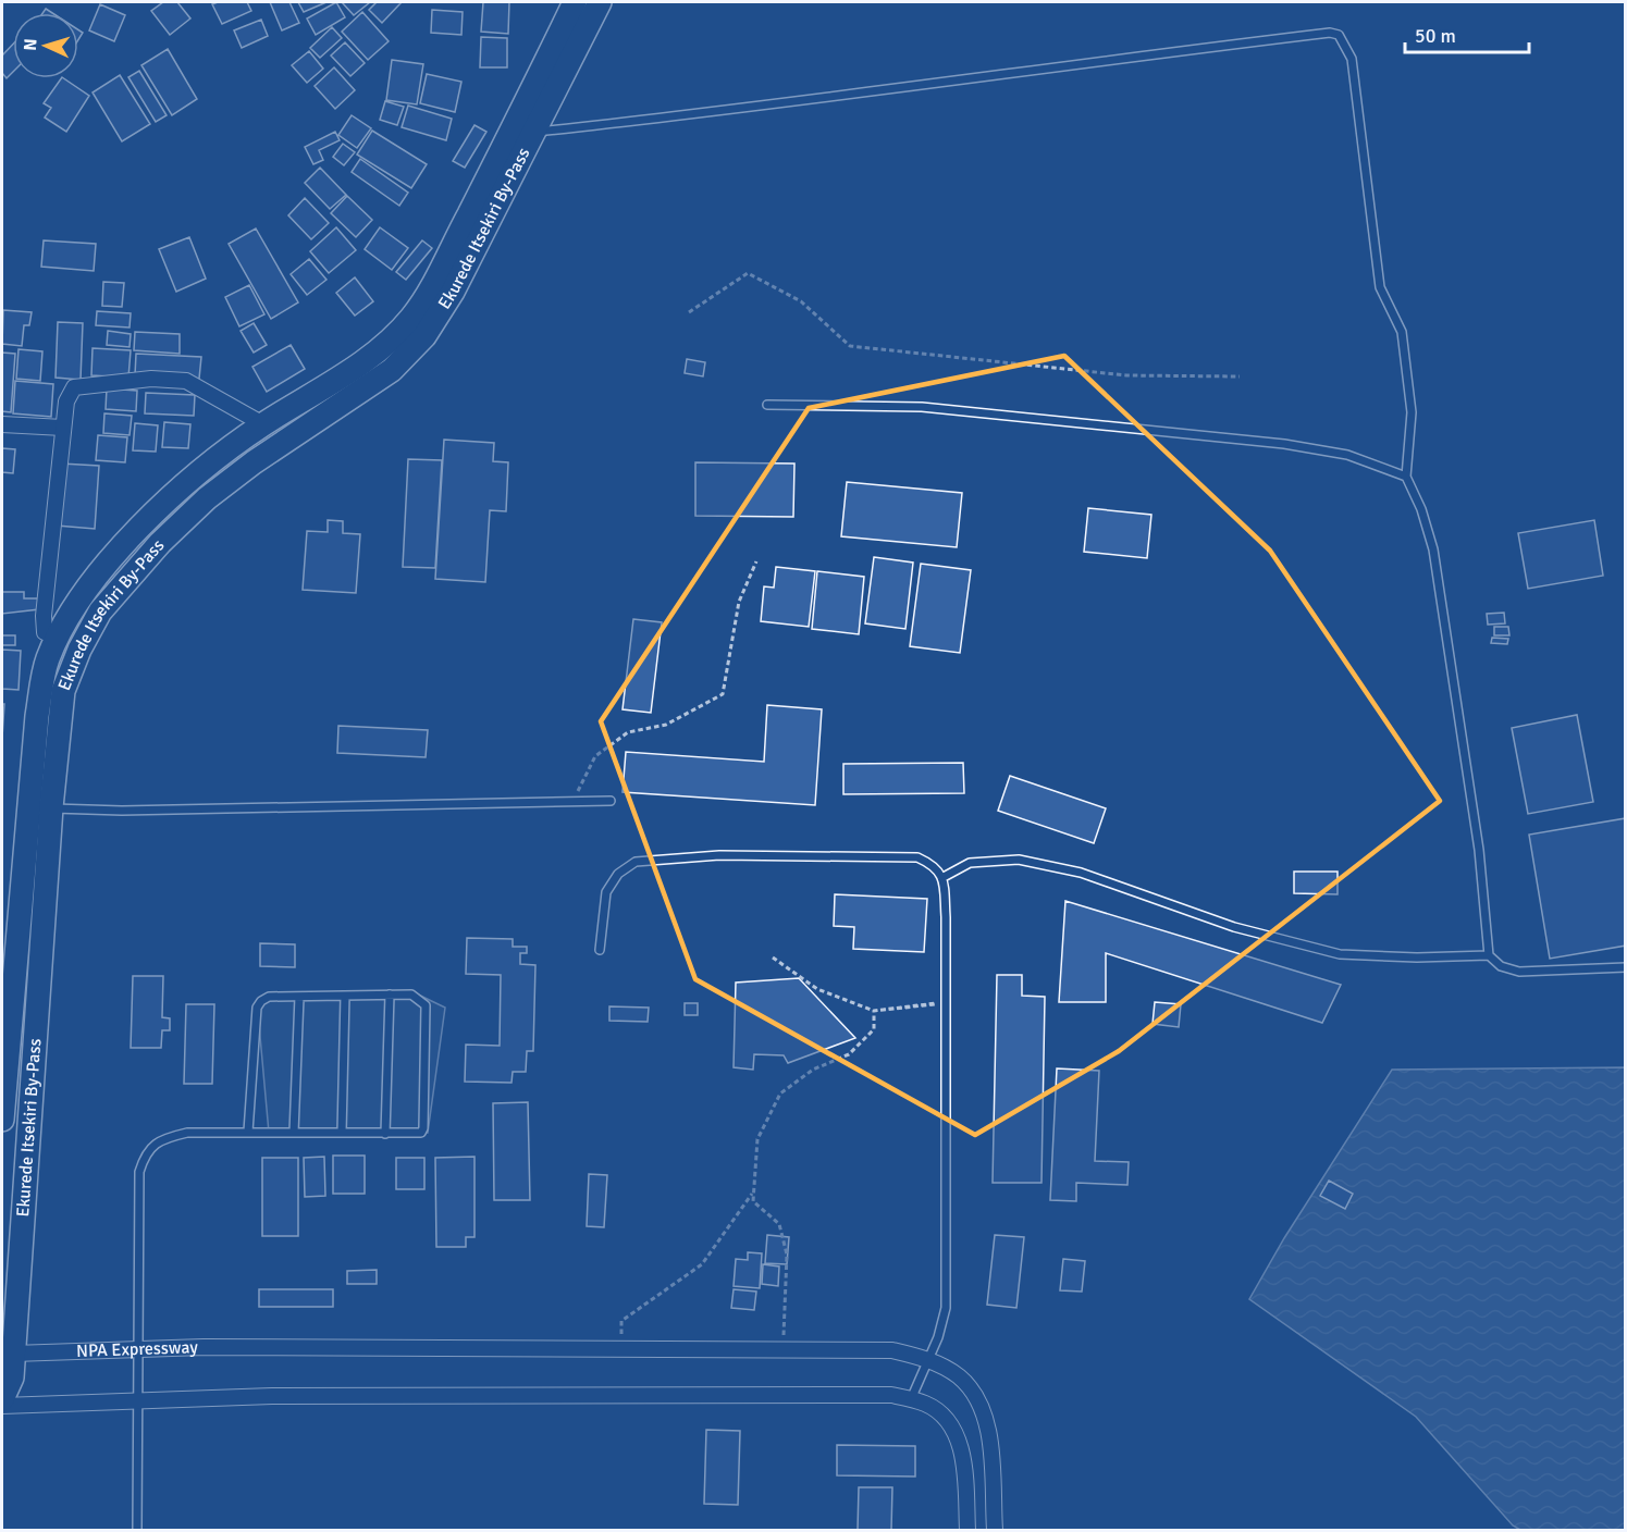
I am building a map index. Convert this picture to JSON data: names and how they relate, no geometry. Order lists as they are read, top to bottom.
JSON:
{
  "streets": {
    "main road": ["Ekurede Itsekiri By-Pass"],
    "street": ["NPA Expressway"]
  },
  "crossings": [
    ["Ekurede Itsekiri By-Pass", "NPA Expressway"]
  ],
  "scale_bar": "50 m",
  "north": "left"
}
